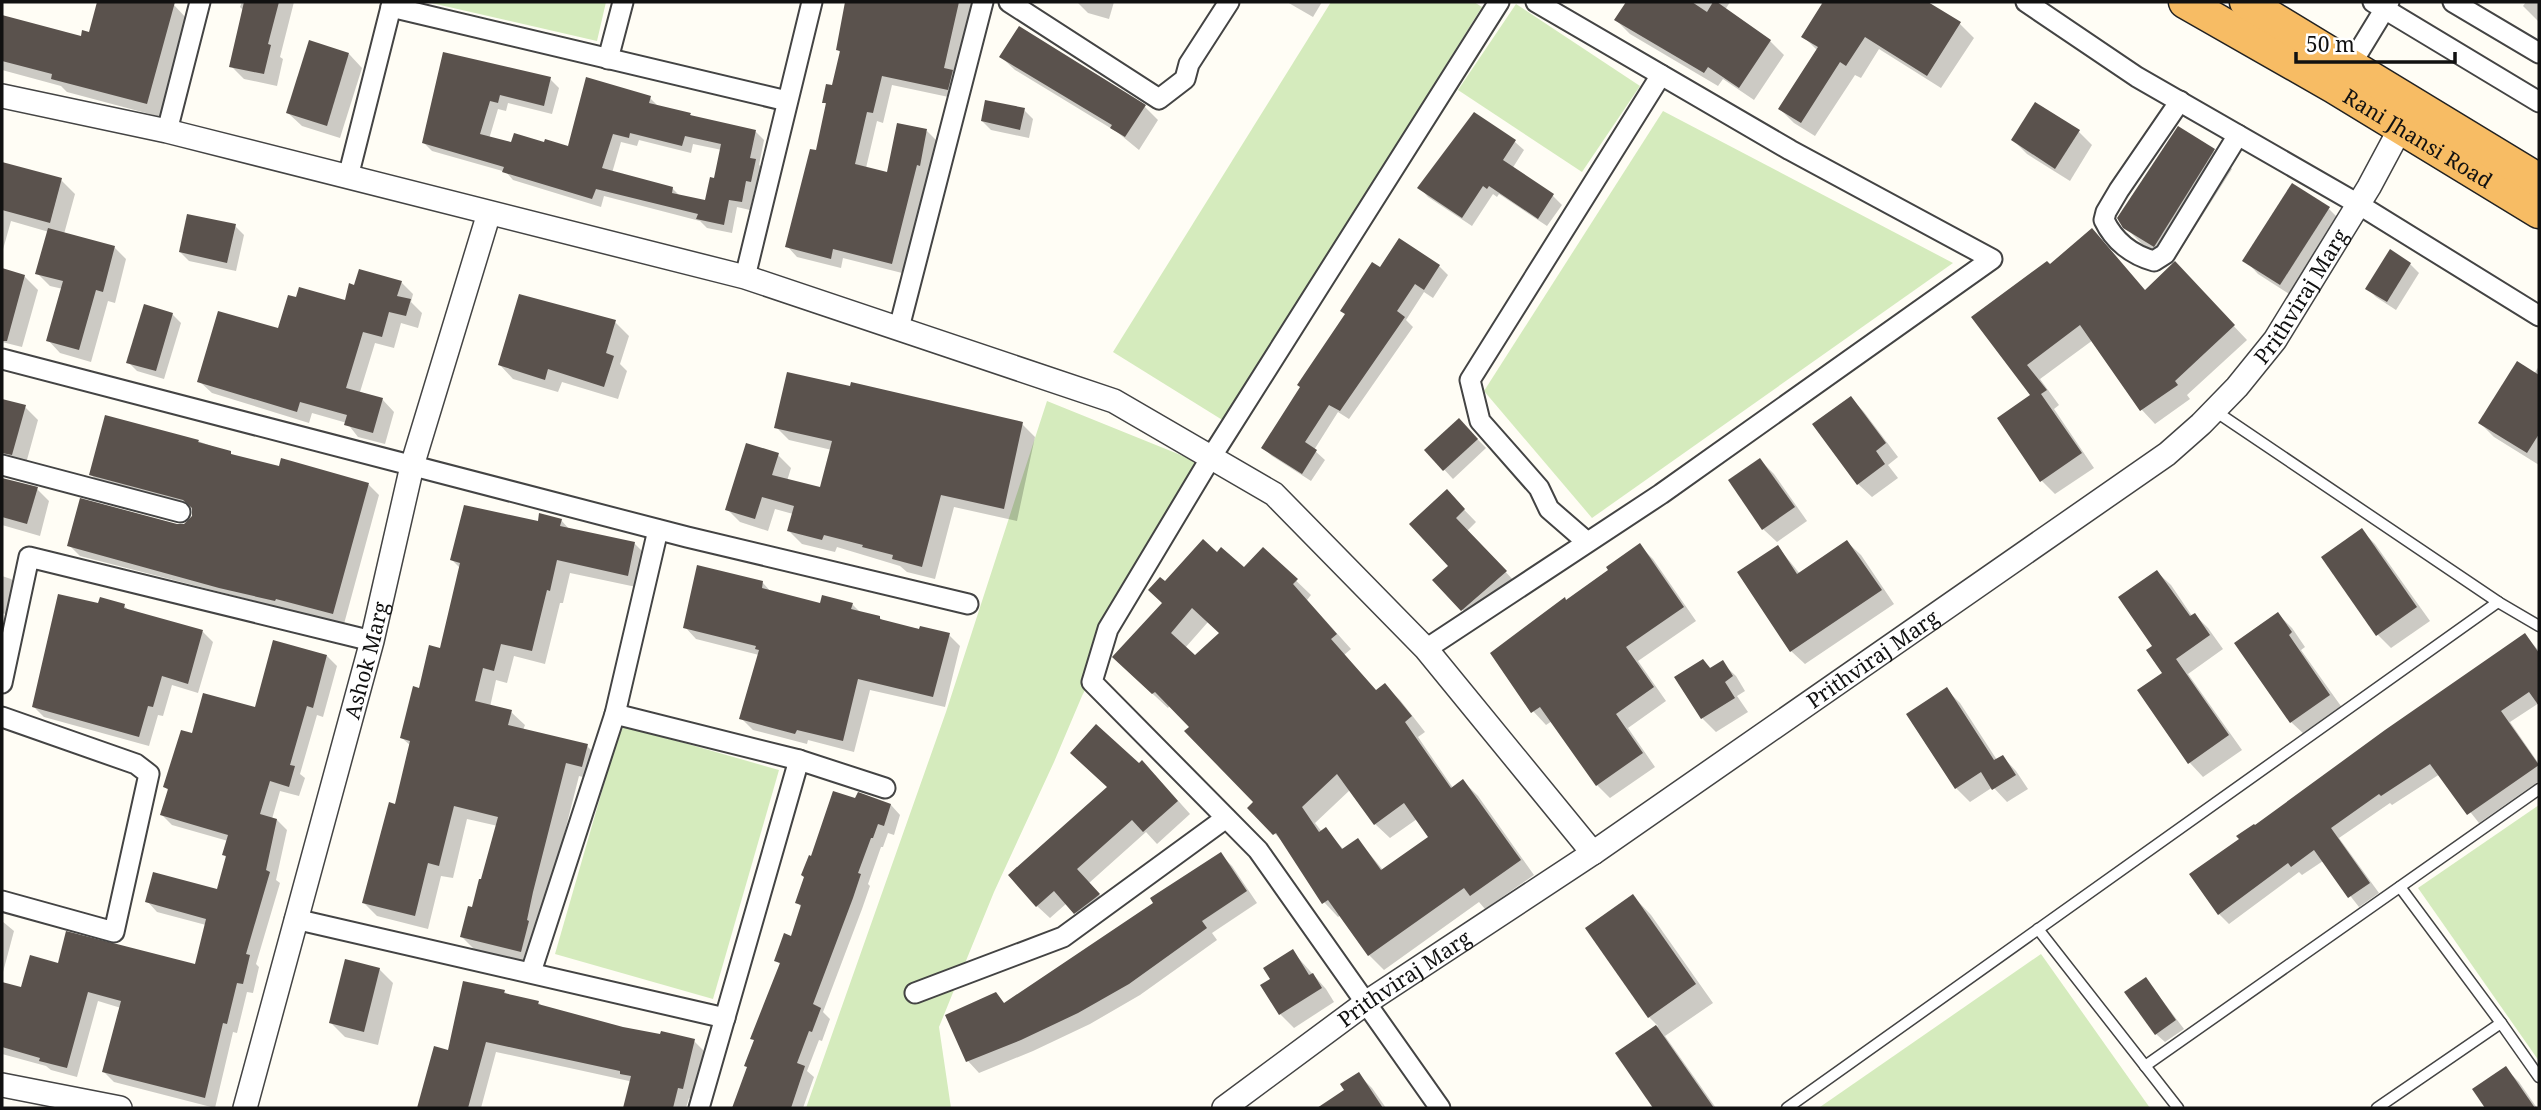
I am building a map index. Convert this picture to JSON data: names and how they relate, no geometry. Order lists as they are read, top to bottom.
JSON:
{
  "streets": {
    "highway": ["Rani Jhansi Road"],
    "street": ["Prithviraj Marg", "Ashok Marg"]
  },
  "crossings": [
    ["Rani Jhansi Road", "Prithviraj Marg"]
  ],
  "scale_bar": "50 m"
}
